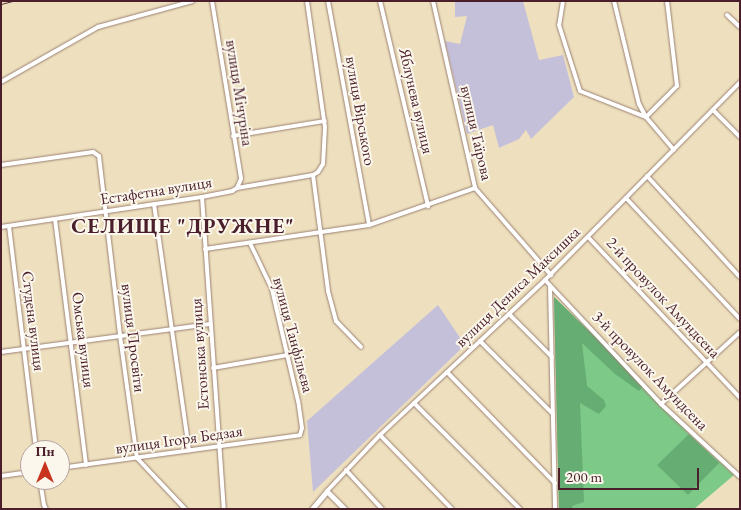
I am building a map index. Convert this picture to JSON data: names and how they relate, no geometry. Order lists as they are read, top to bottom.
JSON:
{
  "streets": {
    "street": [
      "вулиця Мічуріна",
      "Яблунева вулиця",
      "вулиця Вірського",
      "вулиця Таїрова",
      "Естафетна вулиця",
      "вулиця Дениса Максишка",
      "2-й провулок Амундсена",
      "Студена вулиця",
      "вулиця Танфільєва",
      "вулиця Просвіти",
      "Омська вулиця",
      "Естонська вулиця",
      "3-й провулок Амундсена",
      "вулиця Ігоря Бедзая"
    ]
  },
  "crossings": [
    ["вулиця Мічуріна", "Естафетна вулиця"],
    ["вулиця Таїрова", "вулиця Дениса Максишка"],
    ["Естафетна вулиця", "Студена вулиця"],
    ["Естафетна вулиця", "вулиця Просвіти"],
    ["Естафетна вулиця", "Омська вулиця"],
    ["Естафетна вулиця", "Естонська вулиця"],
    ["вулиця Дениса Максишка", "2-й провулок Амундсена"],
    ["вулиця Дениса Максишка", "3-й провулок Амундсена"],
    ["вулиця Танфільєва", "вулиця Ігоря Бедзая"],
    ["вулиця Просвіти", "вулиця Ігоря Бедзая"],
    ["Омська вулиця", "вулиця Ігоря Бедзая"],
    ["Естонська вулиця", "вулиця Ігоря Бедзая"]
  ],
  "districts": ["СЕЛИЩЕ \"ДРУЖНЕ\""],
  "scale_bar": "200 m",
  "north": "top"
}
